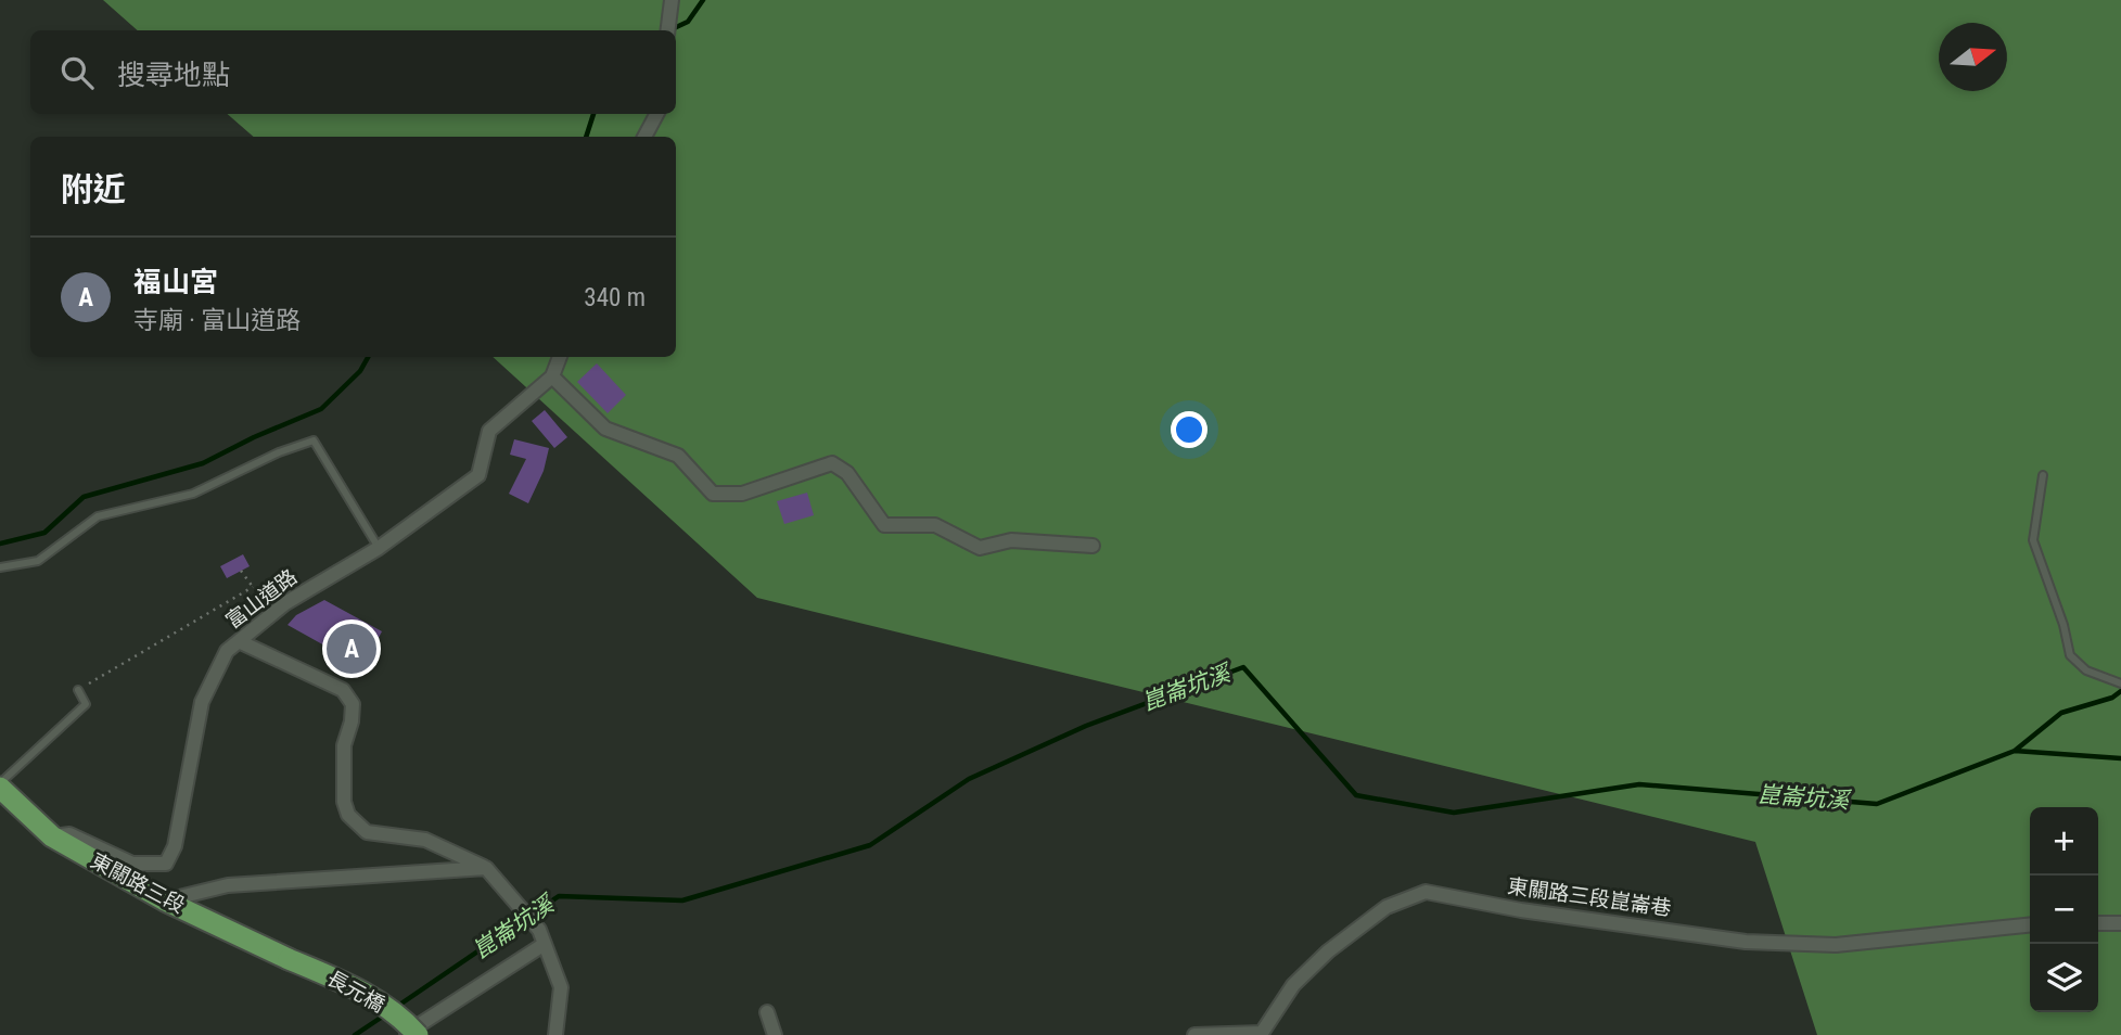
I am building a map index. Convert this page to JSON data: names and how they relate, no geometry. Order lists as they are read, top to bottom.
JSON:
{
  "streets": {
    "main road": ["東關路三段", "長元橋"],
    "street": ["富山道路", "東關路三段崑崙巷"]
  },
  "crossings": [
    ["富山道路", "東關路三段"],
    ["東關路三段", "長元橋"]
  ],
  "water": ["崑崙坑溪"],
  "north": "right",
  "page": {
    "search": "搜尋地點",
    "heading": "附近",
    "list": [
      {
        "mark": "A",
        "name": "福山宮",
        "note": "寺廟 · 富山道路",
        "value": "340 m"
      }
    ],
    "pins": "A",
    "map_buttons": ["+", "−"]
  }
}
